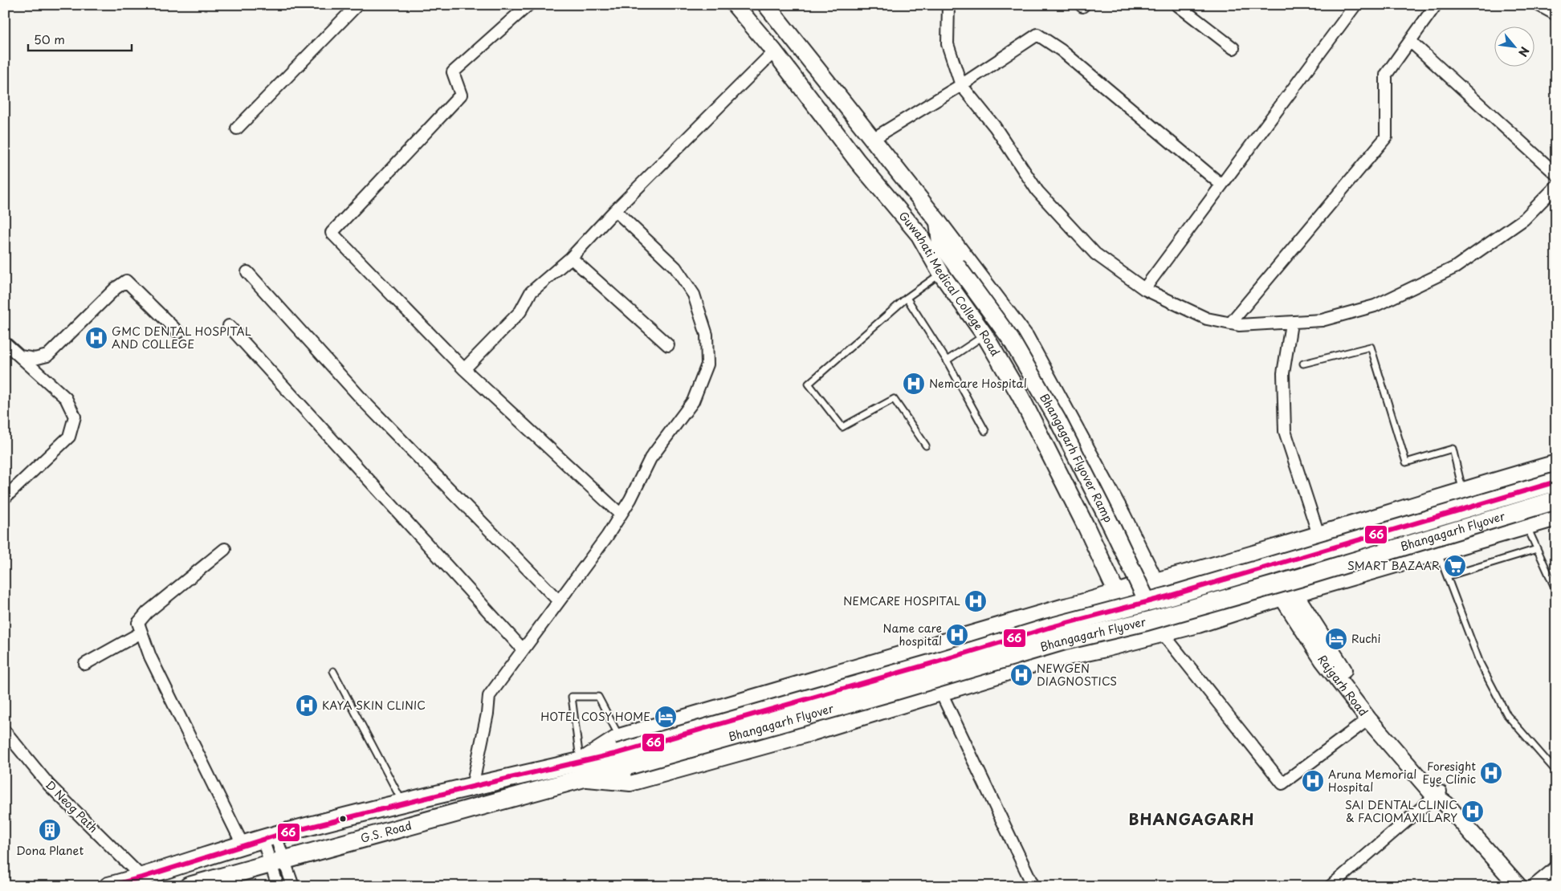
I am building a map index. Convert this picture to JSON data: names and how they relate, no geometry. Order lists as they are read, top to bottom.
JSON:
{
  "streets": {
    "main road": [
      "Guwahati Medical College Road",
      "Bhangagarh Flyover Ramp",
      "Bhangagarh Flyover",
      "Rajgarh Road",
      "G.S. Road"
    ],
    "street": ["D Neog Path"]
  },
  "crossings": [
    ["Bhangagarh Flyover Ramp", "Bhangagarh Flyover"],
    ["Bhangagarh Flyover", "G.S. Road"]
  ],
  "districts": ["BHANGAGARH"],
  "places": {
    "hospital": [
      "GMC DENTAL HOSPITAL AND COLLEGE",
      "Nemcare Hospital",
      "NEMCARE HOSPITAL",
      "Name care hospital",
      "NEWGEN DIAGNOSTICS",
      "KAYA SKIN CLINIC",
      "Foresight Eye Clinic",
      "Aruna Memorial Hospital",
      "SAI DENTAL CLINIC & FACIOMAXILLARY"
    ],
    "supermarket": ["SMART BAZAAR"],
    "hotel": ["Ruchi", "HOTEL COSY HOME"],
    "building": ["Dona Planet"]
  },
  "lines": ["transit line 66"],
  "scale_bar": "50 m",
  "north": "bottom right"
}
